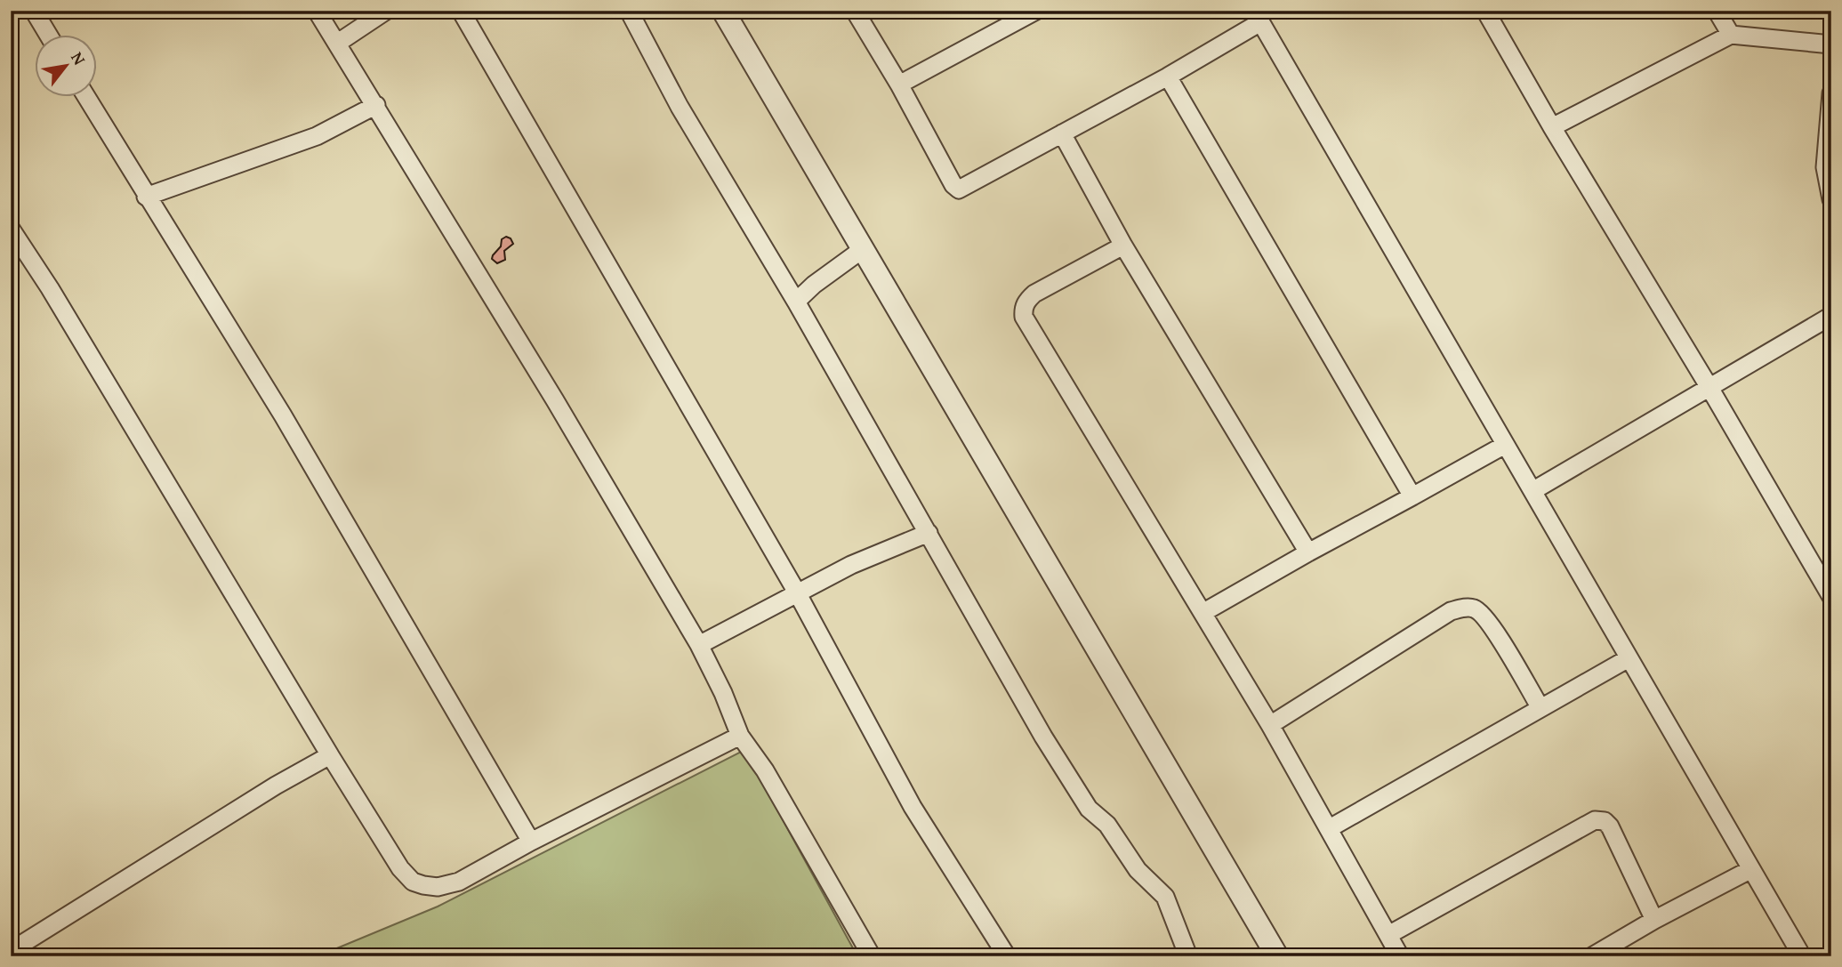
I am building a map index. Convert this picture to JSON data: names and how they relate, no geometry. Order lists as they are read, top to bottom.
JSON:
{
  "north": "top right"
}
